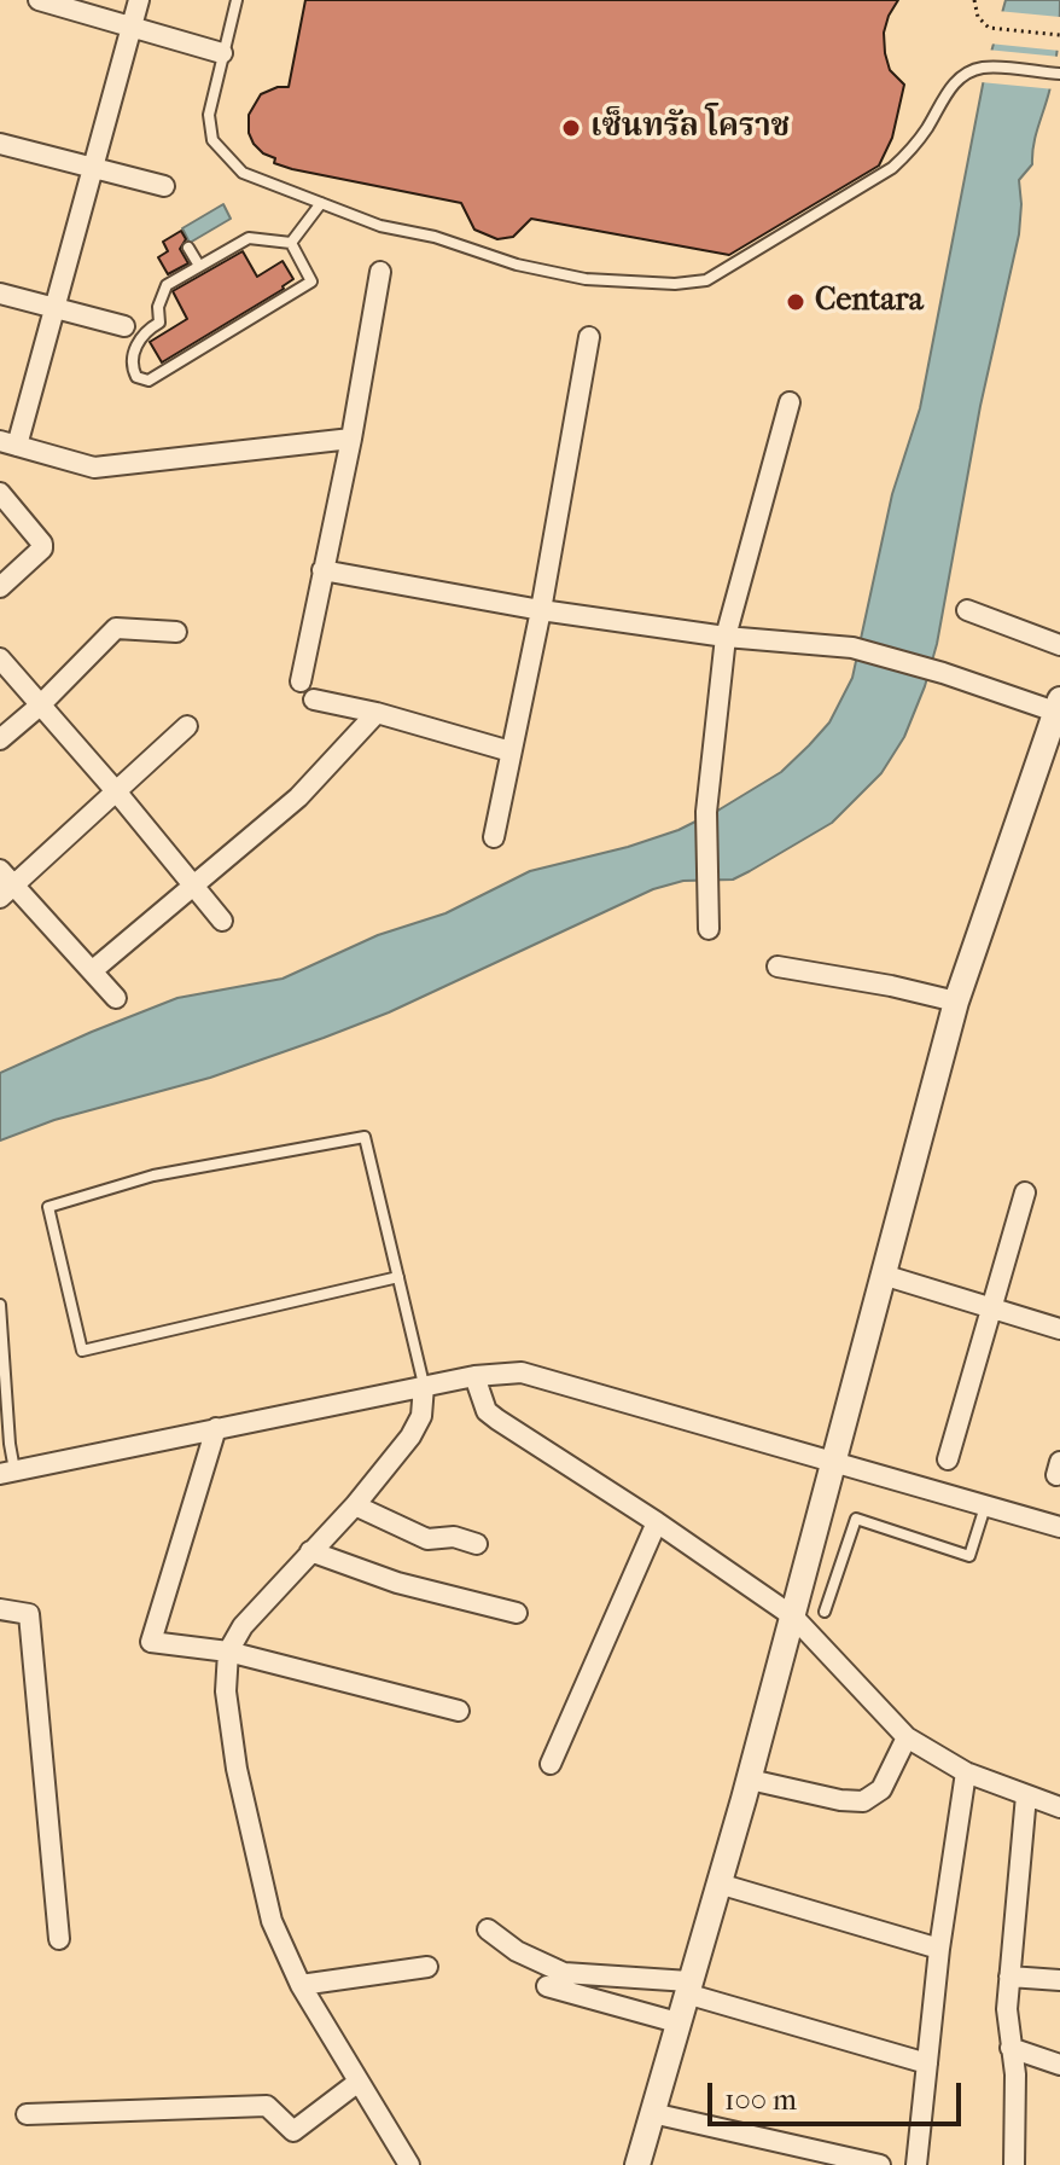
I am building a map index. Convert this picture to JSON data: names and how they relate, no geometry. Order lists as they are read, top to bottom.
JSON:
{
  "places": ["เซ็นทรัล โคราช", "Centara"],
  "scale_bar": "100 m"
}
